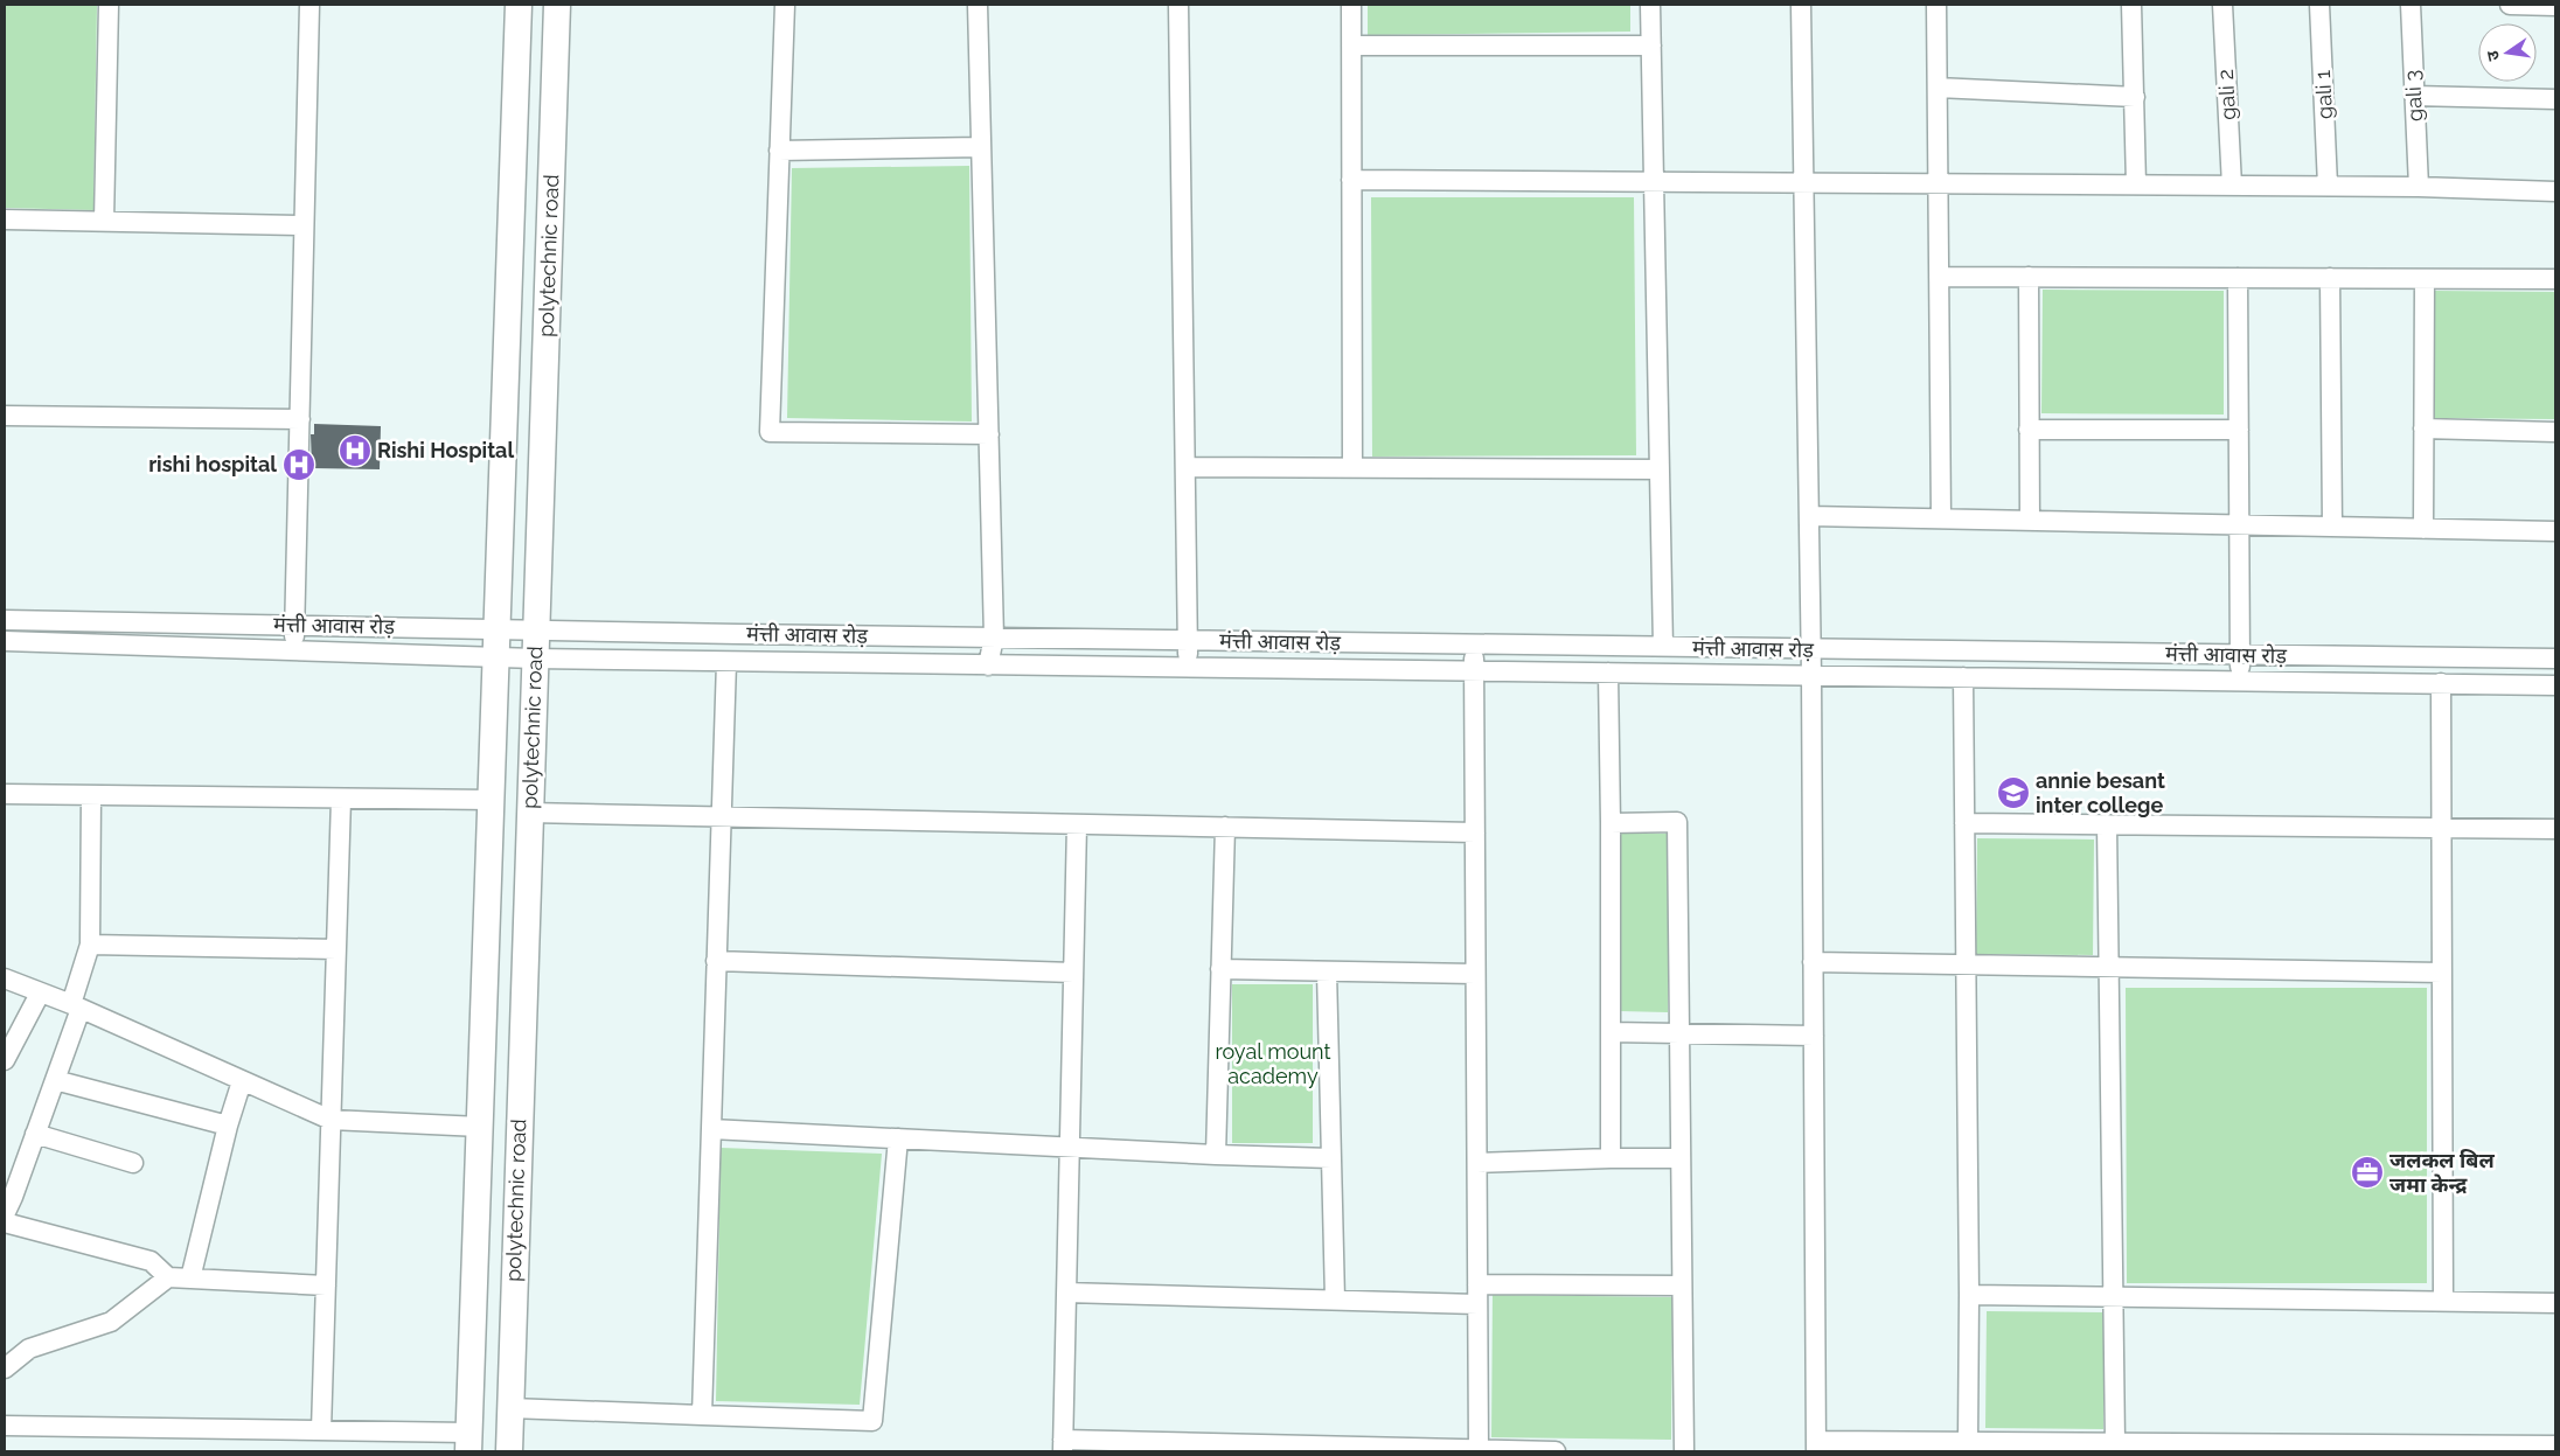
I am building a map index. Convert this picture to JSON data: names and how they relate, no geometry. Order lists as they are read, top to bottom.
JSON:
{
  "streets": {
    "street": [
      "gali 2",
      "gali 1",
      "gali 3",
      "polytechnic road",
      "मंत्ती आवास रोड़"
    ]
  },
  "crossings": [
    ["polytechnic road", "मंत्ती आवास रोड़"]
  ],
  "parks": ["royal mount academy"],
  "places": {
    "hospital": ["Rishi Hospital", "rishi hospital"],
    "school or university": ["annie besant inter college"],
    "office": ["जलकल बिल जमा केन्द्र"]
  },
  "north": "left"
}
